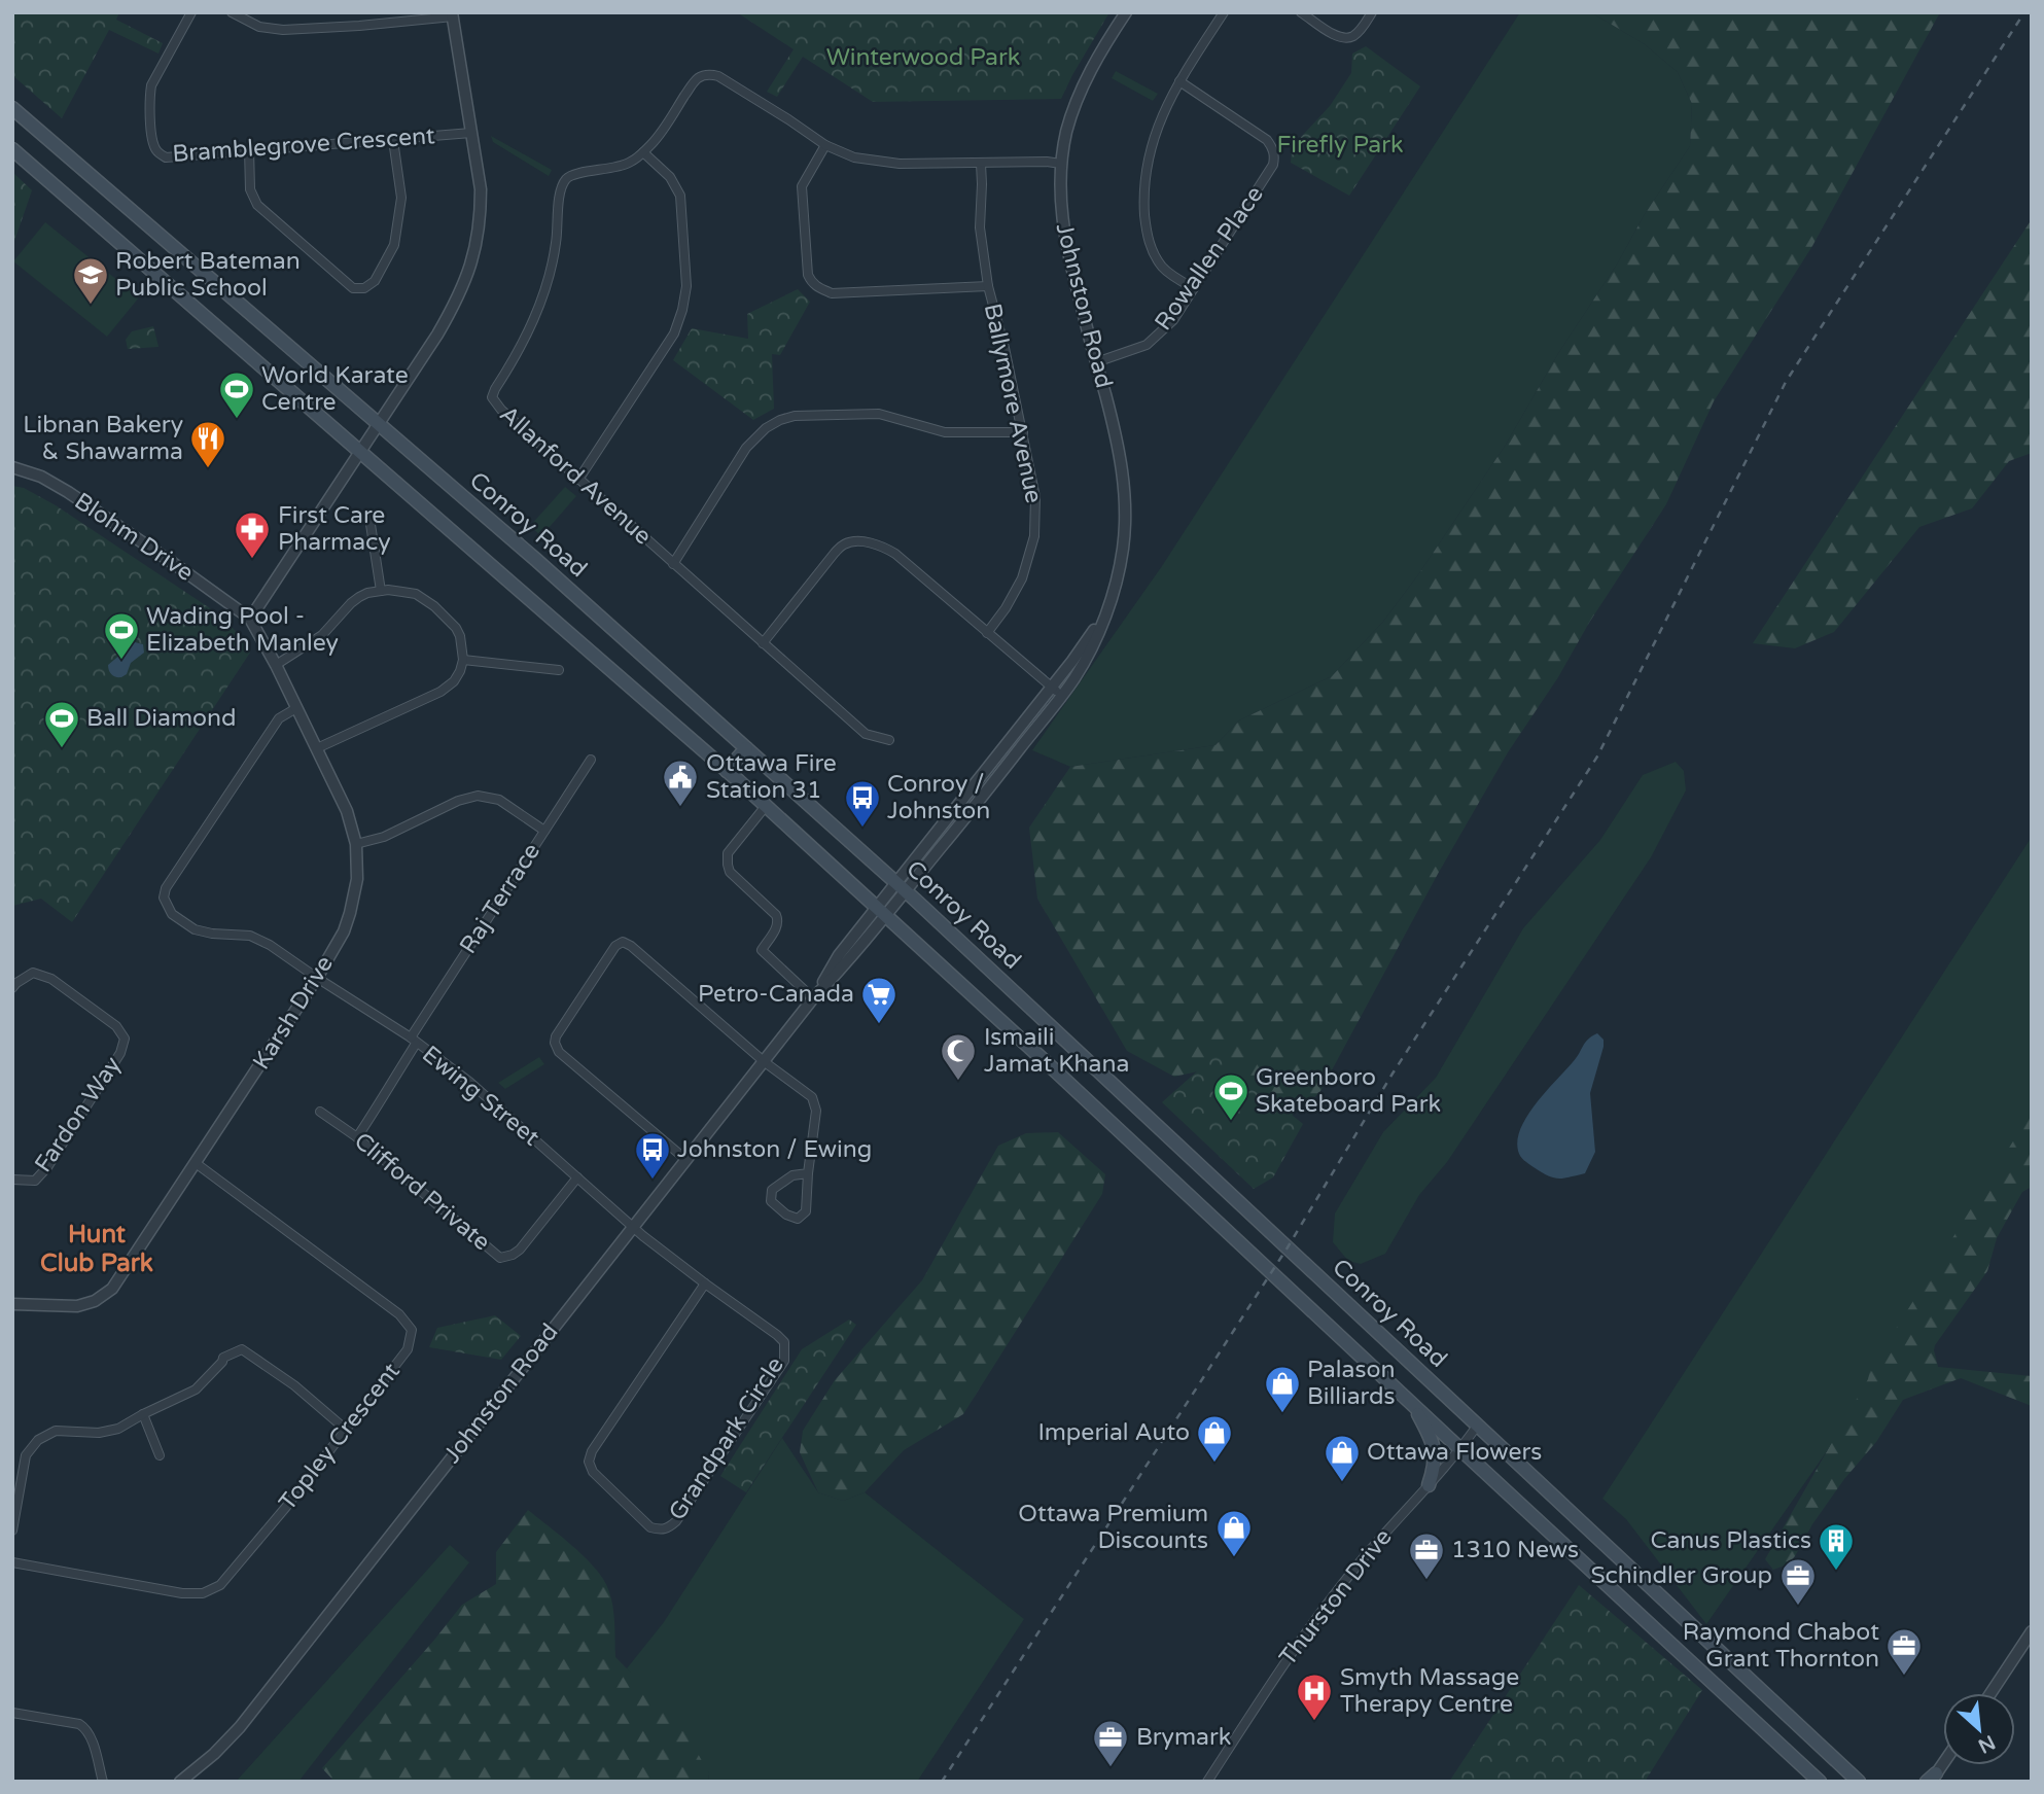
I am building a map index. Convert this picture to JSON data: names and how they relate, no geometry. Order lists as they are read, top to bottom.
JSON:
{
  "streets": {
    "main road": ["Conroy Road"],
    "street": [
      "Bramblegrove Crescent",
      "Rowallen Place",
      "Johnston Road",
      "Ballymore Avenue",
      "Allanford Avenue",
      "Blohm Drive",
      "Raj Terrace",
      "Karsh Drive",
      "Ewing Street",
      "Fardon Way",
      "Clifford Private",
      "Topley Crescent",
      "Grandpark Circle",
      "Thurston Drive"
    ]
  },
  "crossings": [
    ["Rowallen Place", "Johnston Road"],
    ["Johnston Road", "Allanford Avenue"],
    ["Johnston Road", "Conroy Road"],
    ["Johnston Road", "Ewing Street"],
    ["Johnston Road", "Grandpark Circle"],
    ["Ballymore Avenue", "Allanford Avenue"],
    ["Conroy Road", "Thurston Drive"],
    ["Blohm Drive", "Karsh Drive"],
    ["Raj Terrace", "Ewing Street"],
    ["Raj Terrace", "Clifford Private"],
    ["Karsh Drive", "Ewing Street"],
    ["Karsh Drive", "Topley Crescent"],
    ["Ewing Street", "Clifford Private"],
    ["Ewing Street", "Grandpark Circle"]
  ],
  "districts": ["Hunt Club Park"],
  "parks": ["Winterwood Park", "Firefly Park"],
  "places": {
    "school or university": ["Robert Bateman Public School"],
    "sports": [
      "World Karate Centre",
      "Wading Pool - Elizabeth Manley",
      "Ball Diamond",
      "Greenboro Skateboard Park"
    ],
    "restaurant": ["Libnan Bakery & Shawarma"],
    "pharmacy": ["First Care Pharmacy"],
    "public building": ["Ottawa Fire Station 31"],
    "bus stop": ["Conroy / Johnston", "Johnston / Ewing"],
    "supermarket": ["Petro-Canada"],
    "mosque": ["Ismaili Jamat Khana"],
    "shop": [
      "Palason Billiards",
      "Imperial Auto",
      "Ottawa Flowers",
      "Ottawa Premium Discounts"
    ],
    "building": ["Canus Plastics"],
    "office": [
      "1310 News",
      "Schindler Group",
      "Raymond Chabot Grant Thornton",
      "Brymark"
    ],
    "hospital": ["Smyth Massage Therapy Centre"]
  },
  "north": "bottom right"
}
